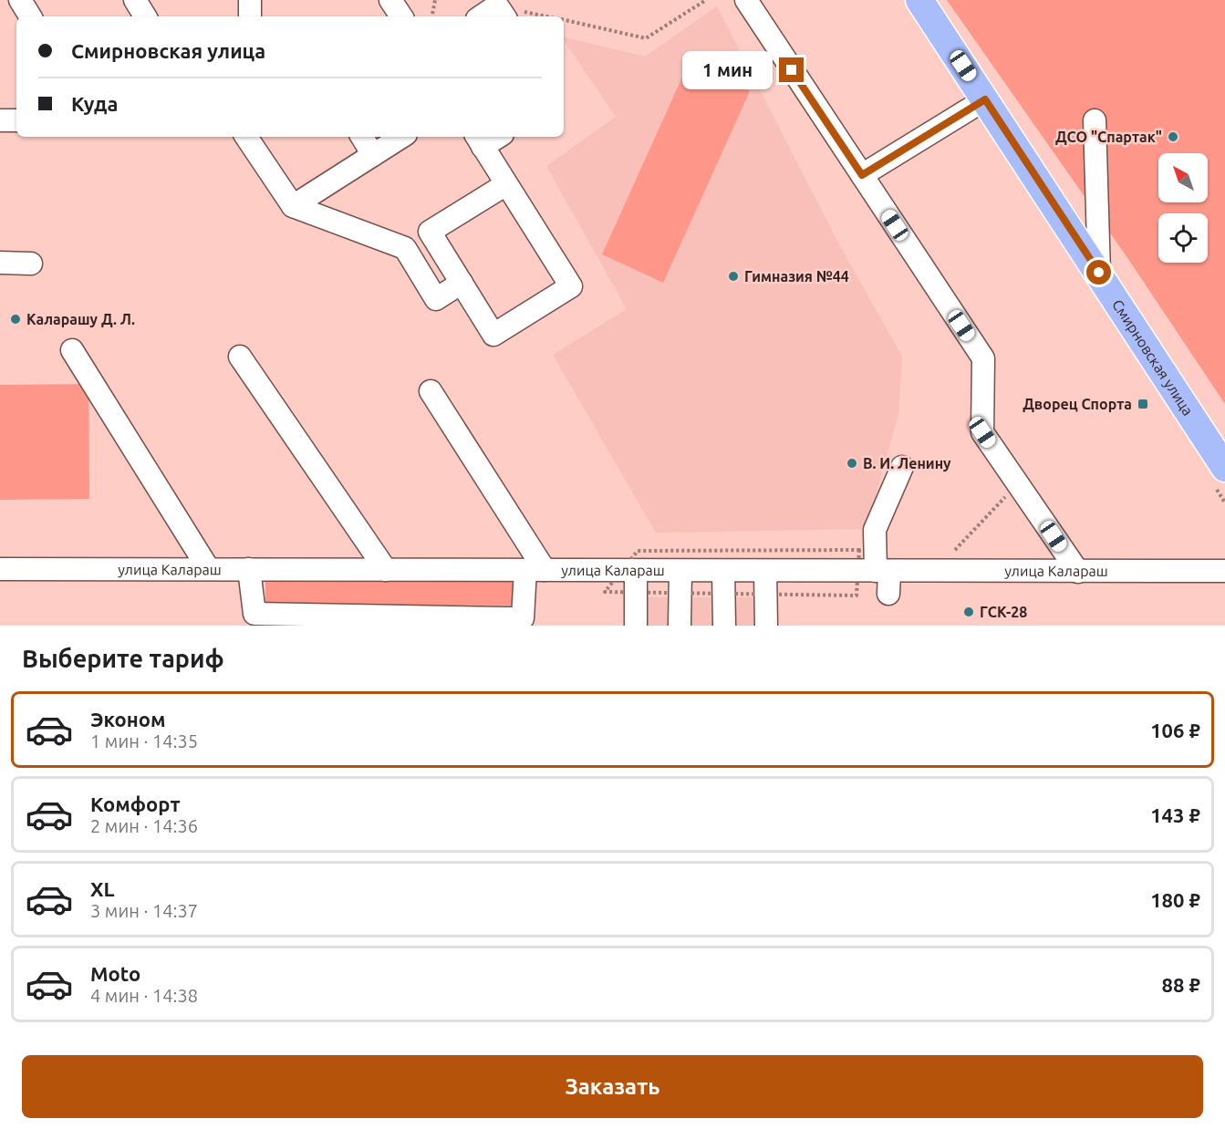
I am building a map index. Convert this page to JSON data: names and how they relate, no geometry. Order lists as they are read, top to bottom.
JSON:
{
  "streets": {
    "main road": ["Смирновская улица"],
    "street": ["улица Калараш"]
  },
  "places": {
    "other": [
      "ДСО \"Спартак\"",
      "Гимназия №44",
      "Каларашу Д. Л.",
      "В. И. Ленину",
      "ГСК-28"
    ],
    "transit": ["Дворец Спорта"]
  },
  "north": "top left",
  "page": {
    "banner": ["Смирновская улица", "Куда"],
    "bubble": "1 мин",
    "heading": "Выберите тариф",
    "list": [
      {
        "name": "Эконом",
        "note": "1 мин · 14:35",
        "value": "106 ₽"
      },
      {
        "name": "Комфорт",
        "note": "2 мин · 14:36",
        "value": "143 ₽"
      },
      {
        "name": "XL",
        "note": "3 мин · 14:37",
        "value": "180 ₽"
      },
      {
        "name": "Moto",
        "note": "4 мин · 14:38",
        "value": "88 ₽"
      }
    ],
    "buttons": "Заказать"
  }
}
